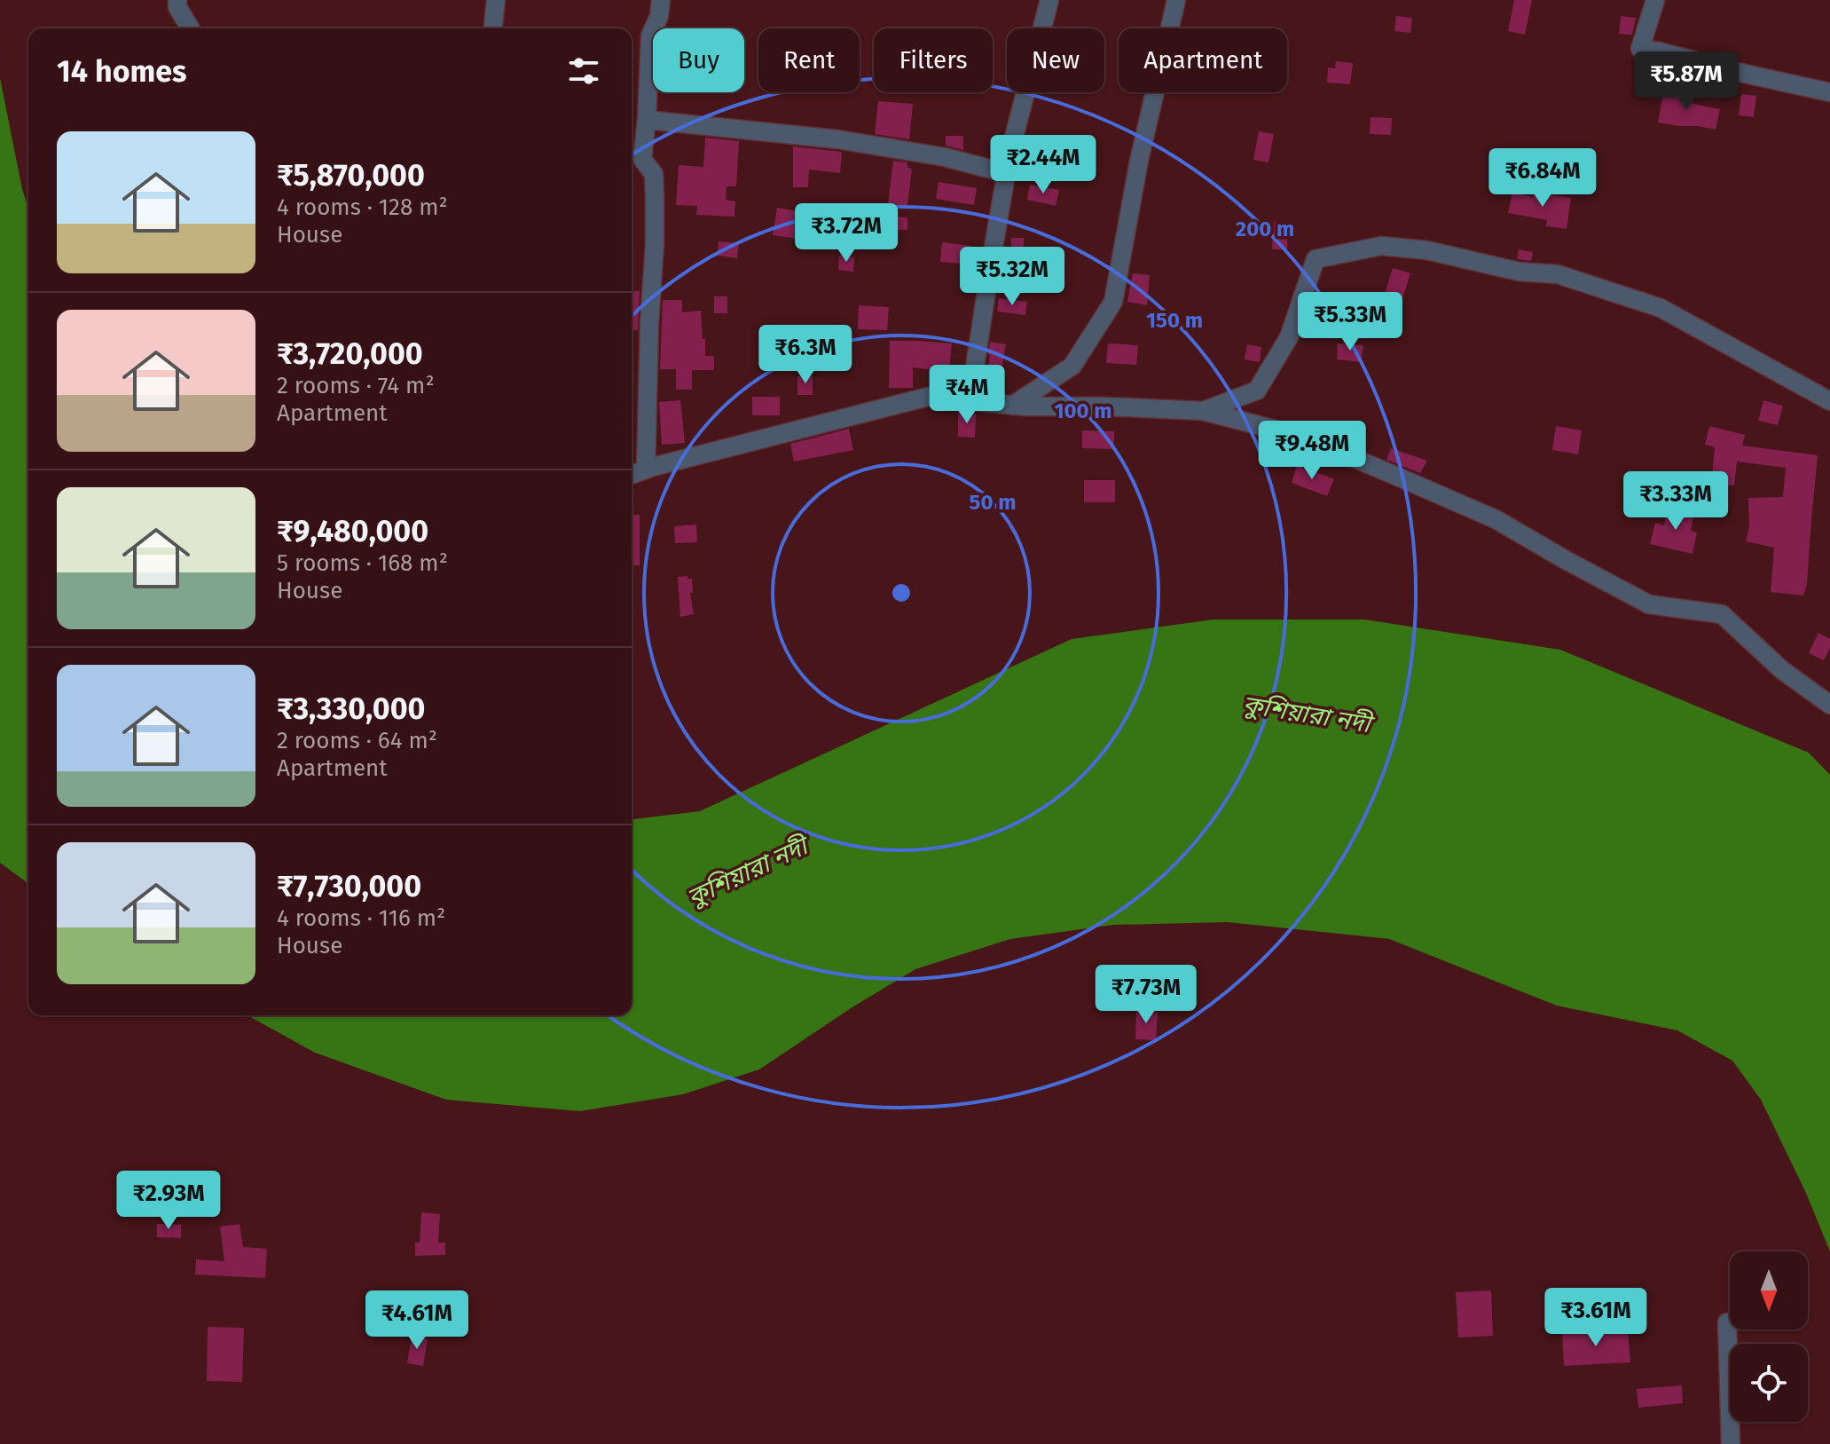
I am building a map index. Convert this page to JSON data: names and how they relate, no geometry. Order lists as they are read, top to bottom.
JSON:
{
  "water": ["কুশিয়ারা নদী"],
  "north": "bottom",
  "page": {
    "chip": [
      "Buy",
      "Rent",
      "Filters",
      "New",
      "Apartment"
    ],
    "heading": "14 homes",
    "price": [
      "₹5.87M",
      "₹2.44M",
      "₹6.84M",
      "₹3.72M",
      "₹5.32M",
      "₹5.33M",
      "₹6.3M",
      "₹4M",
      "₹9.48M",
      "₹3.33M",
      "₹7.73M",
      "₹2.93M",
      "₹3.61M",
      "₹4.61M"
    ],
    "list": [
      {
        "name": "₹5,870,000",
        "note": "4 rooms · 128 m² · House"
      },
      {
        "name": "₹3,720,000",
        "note": "2 rooms · 74 m² · Apartment"
      },
      {
        "name": "₹9,480,000",
        "note": "5 rooms · 168 m² · House"
      },
      {
        "name": "₹3,330,000",
        "note": "2 rooms · 64 m² · Apartment"
      },
      {
        "name": "₹7,730,000",
        "note": "4 rooms · 116 m² · House"
      }
    ]
  },
  "rings": [
    "200 m",
    "150 m",
    "100 m",
    "50 m"
  ]
}
